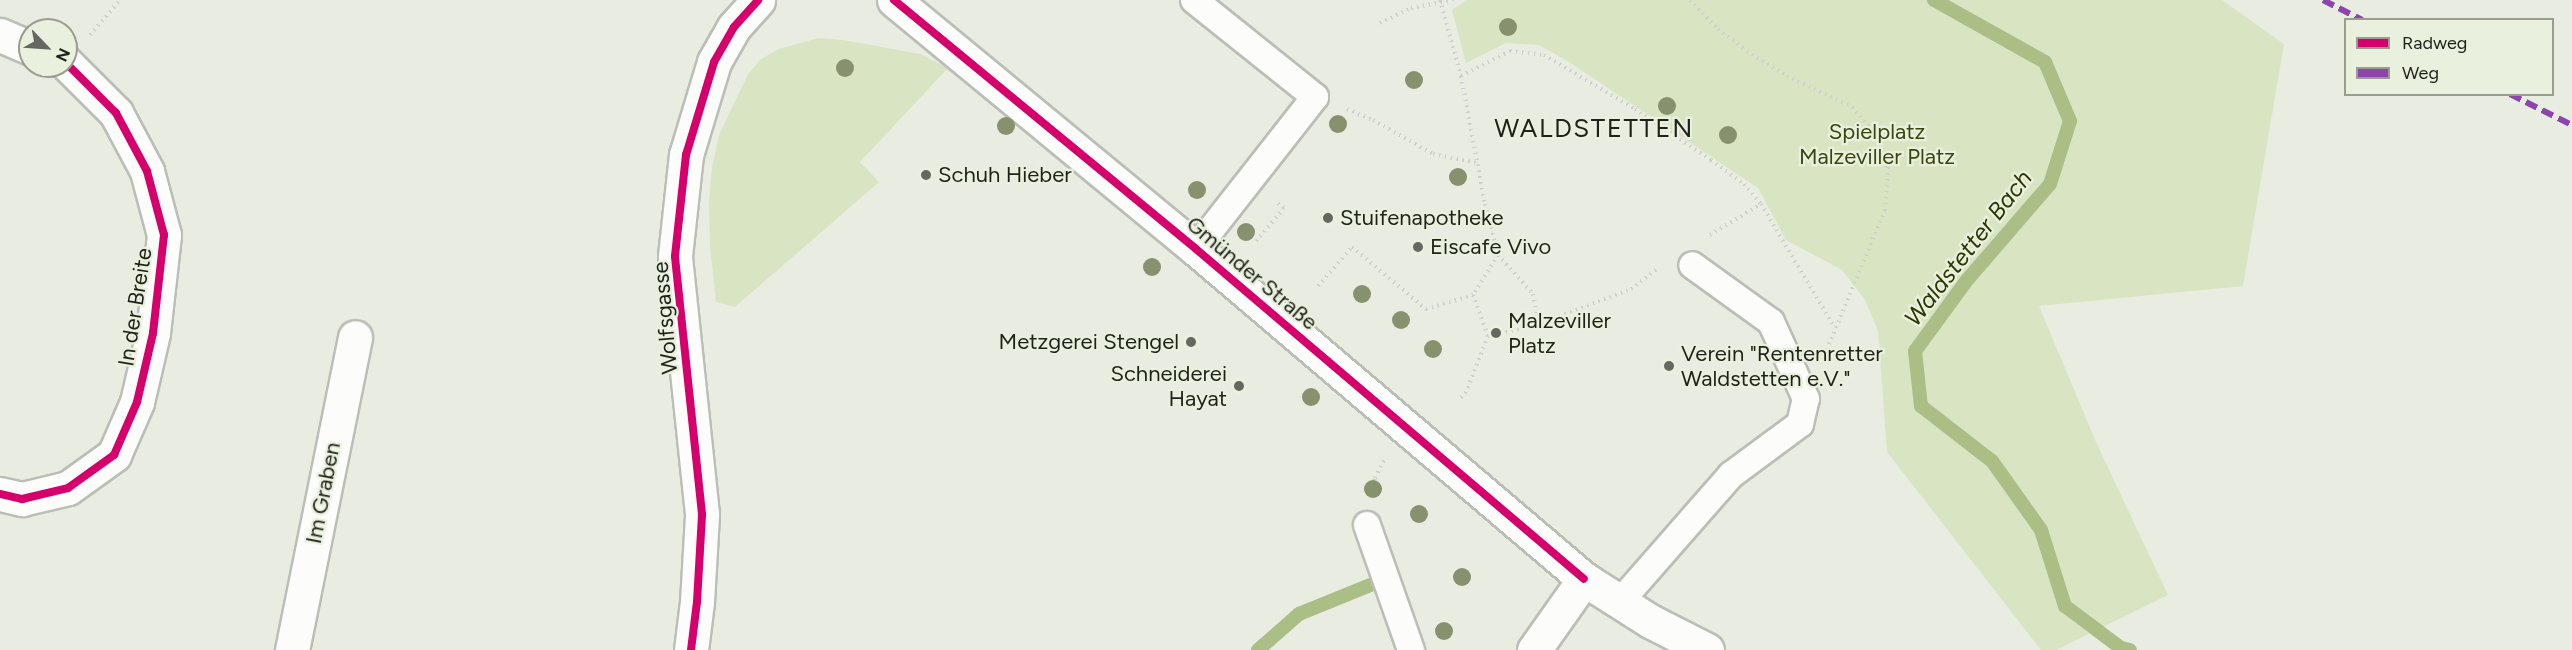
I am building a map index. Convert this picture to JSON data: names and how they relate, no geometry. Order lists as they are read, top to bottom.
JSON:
{
  "streets": {
    "street": [
      "Gmünder Straße",
      "In der Breite",
      "Wolfsgasse",
      "Im Graben"
    ]
  },
  "districts": ["WALDSTETTEN"],
  "water": ["Waldstetter Bach"],
  "parks": ["Spielplatz Malzeviller Platz"],
  "places": [
    "Schuh Hieber",
    "Stuifenapotheke",
    "Eiscafe Vivo",
    "Malzeviller Platz",
    "Metzgerei Stengel",
    "Verein \"Rentenretter Waldstetten e.V.\"",
    "Schneiderei Hayat"
  ],
  "legend": ["Radweg", "Weg"],
  "north": "bottom right"
}
